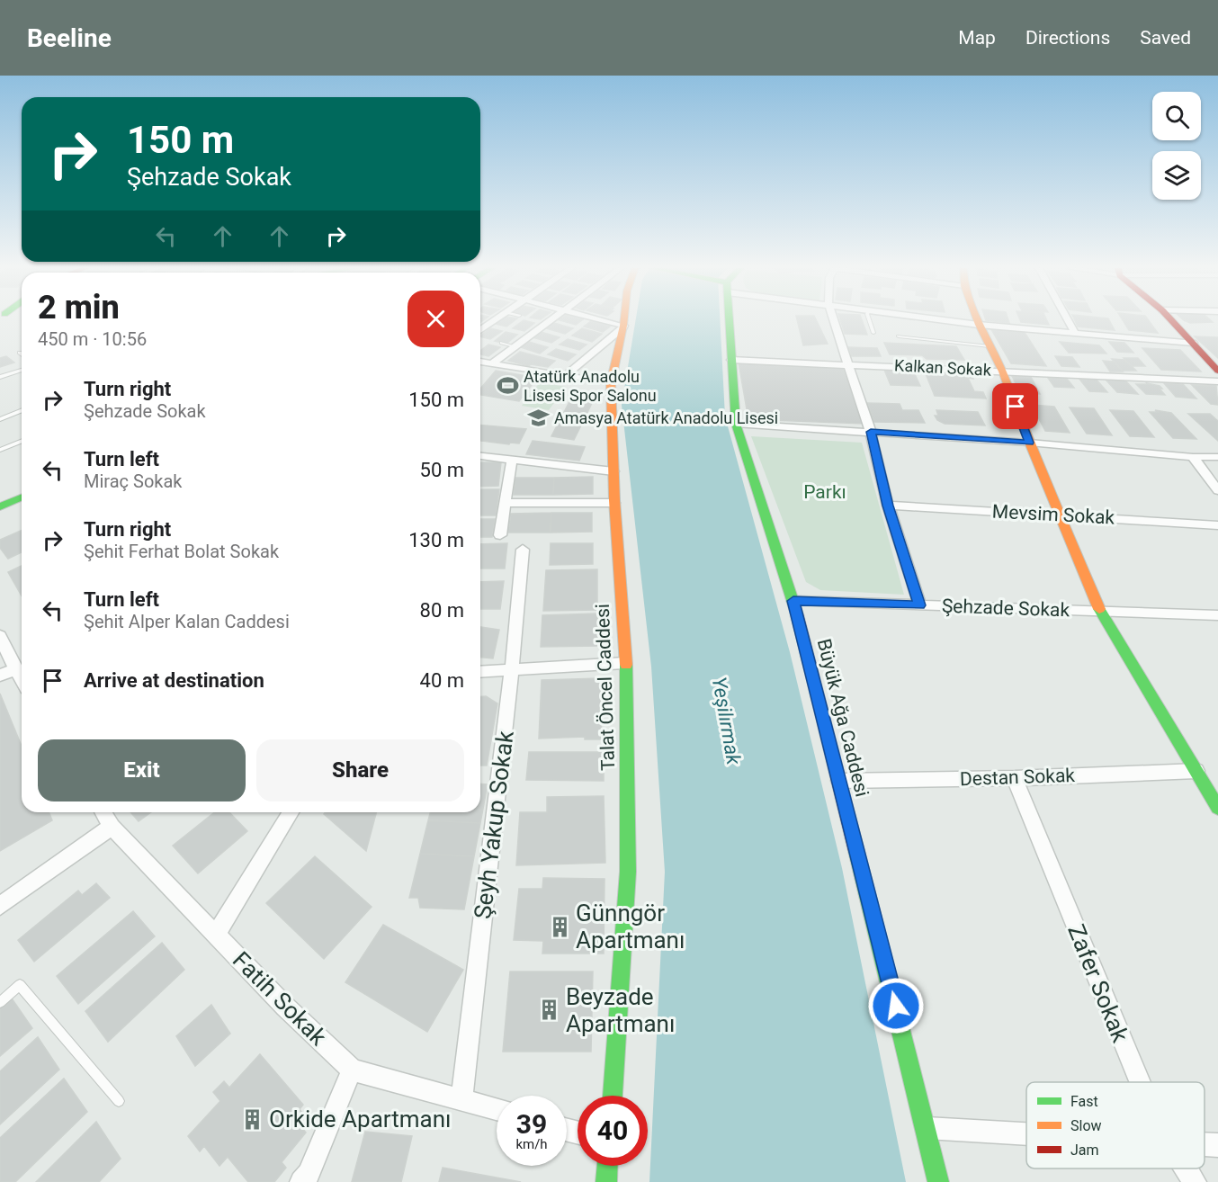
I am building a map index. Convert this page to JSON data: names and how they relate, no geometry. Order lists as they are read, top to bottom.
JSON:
{
  "streets": {
    "street": [
      "Kalkan Sokak",
      "Mevsim Sokak",
      "Şehzade Sokak",
      "Talat Öncel Caddesi",
      "Büyük Ağa Caddesi",
      "Destan Sokak",
      "Şeyh Yakup Sokak",
      "Zafer Sokak",
      "Fatih Sokak"
    ]
  },
  "crossings": [
    ["Kalkan Sokak", "Büyük Ağa Caddesi"],
    ["Şehzade Sokak", "Büyük Ağa Caddesi"],
    ["Büyük Ağa Caddesi", "Destan Sokak"],
    ["Destan Sokak", "Zafer Sokak"],
    ["Şeyh Yakup Sokak", "Fatih Sokak"]
  ],
  "water": ["Yeşilırmak"],
  "parks": ["Parkı"],
  "places": {
    "sports": ["Atatürk Anadolu Lisesi Spor Salonu"],
    "school or university": ["Amasya Atatürk Anadolu Lisesi"],
    "building": ["Günngör Apartmanı", "Beyzade Apartmanı", "Orkide Apartmanı"]
  },
  "legend": ["Fast", "Slow", "Jam"],
  "page": {
    "header": "Beeline",
    "nav": ["Map", "Directions", "Saved"],
    "turn": ["150 m", "Şehzade Sokak"],
    "heading": ["2 min", "450 m · 10:56"],
    "list": [
      {
        "name": "Turn right",
        "note": "Şehzade Sokak",
        "value": "150 m"
      },
      {
        "name": "Turn left",
        "note": "Miraç Sokak",
        "value": "50 m"
      },
      {
        "name": "Turn right",
        "note": "Şehit Ferhat Bolat Sokak",
        "value": "130 m"
      },
      {
        "name": "Turn left",
        "note": "Şehit Alper Kalan Caddesi",
        "value": "80 m"
      },
      {
        "name": "Arrive at destination",
        "value": "40 m"
      }
    ],
    "buttons": ["Exit", "Share"],
    "speed": "39 km/h",
    "limit": "40"
  }
}
